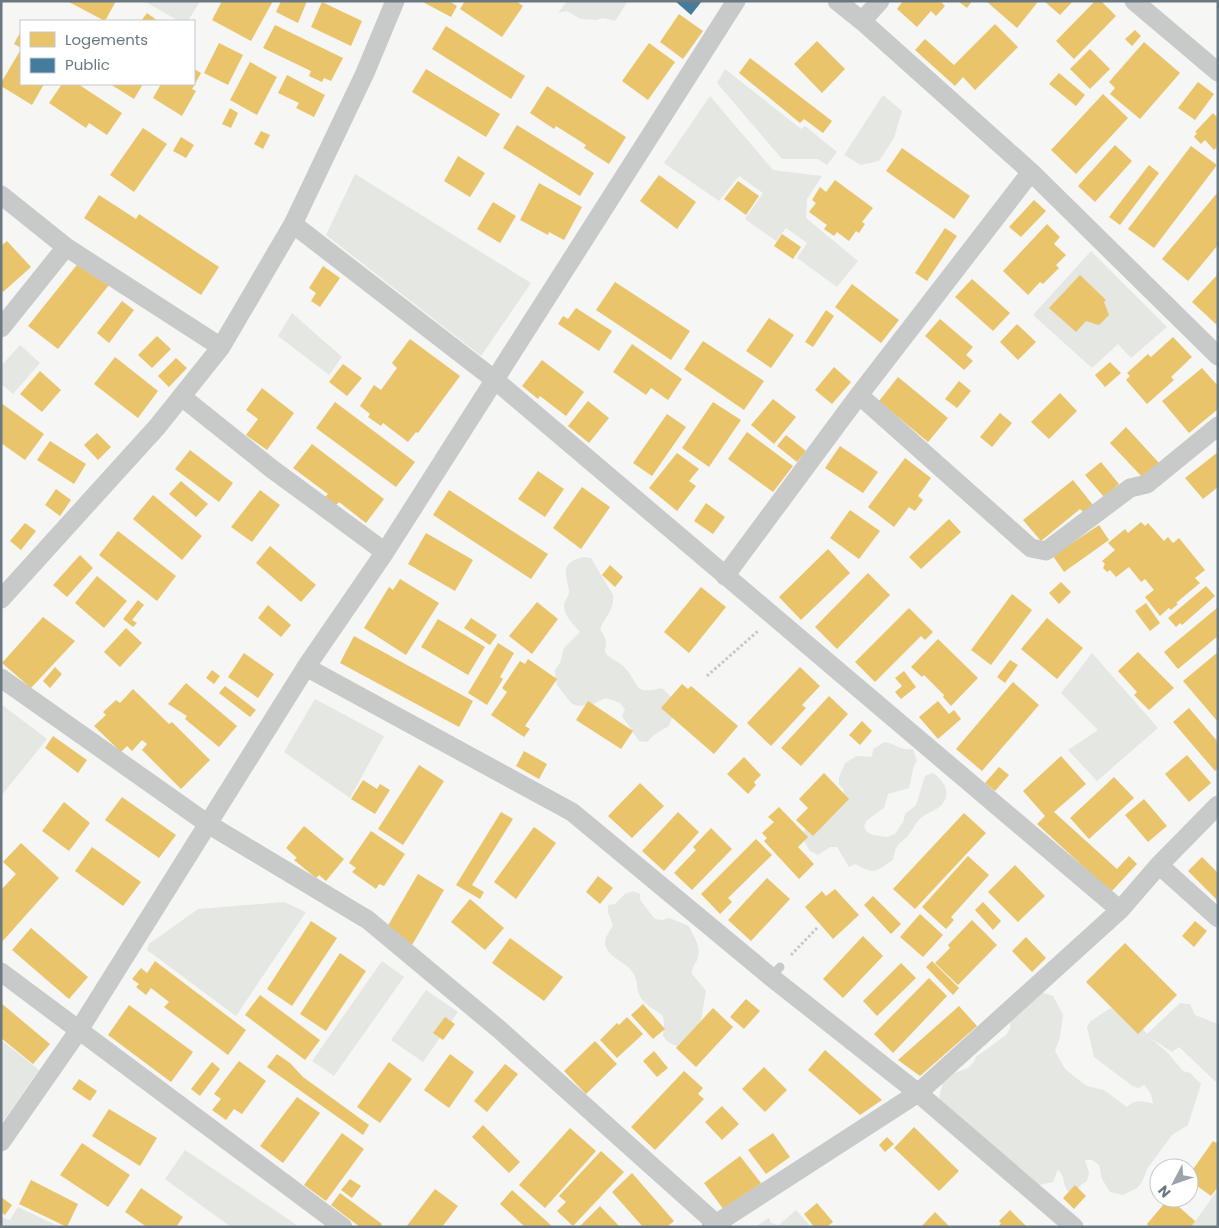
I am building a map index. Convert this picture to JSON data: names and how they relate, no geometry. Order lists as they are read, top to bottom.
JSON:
{
  "legend": ["Logements", "Public"],
  "north": "bottom left"
}
